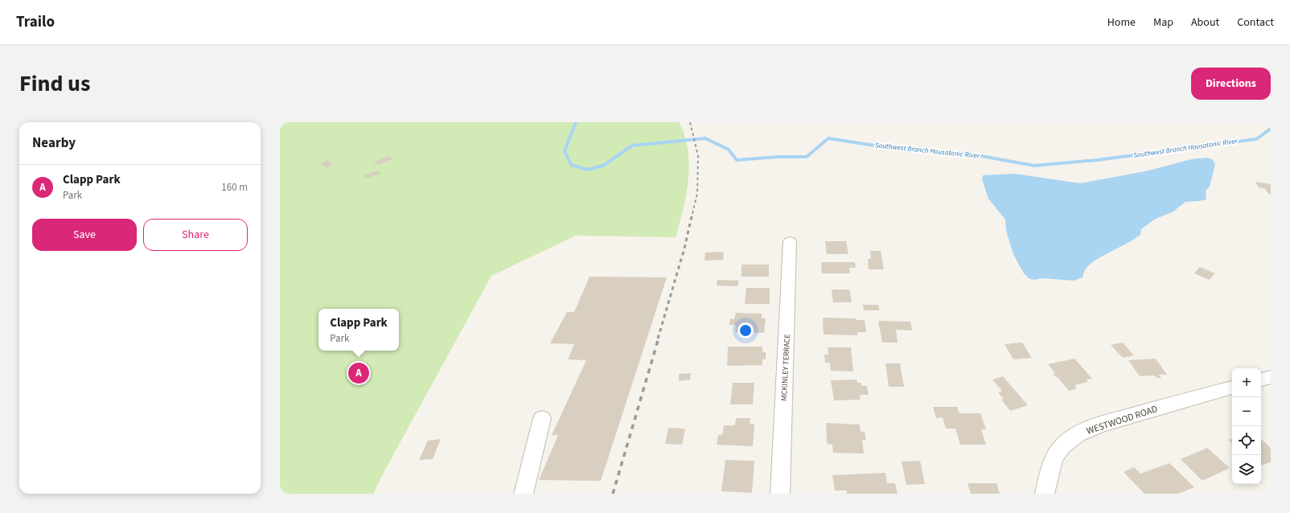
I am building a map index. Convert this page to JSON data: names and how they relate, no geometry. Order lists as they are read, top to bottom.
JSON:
{
  "streets": {
    "street": ["MCKINLEY TERRACE", "WESTWOOD ROAD"]
  },
  "water": ["Southwest Branch Housatonic River"],
  "page": {
    "header": "Trailo",
    "nav": [
      "Home",
      "Map",
      "About",
      "Contact"
    ],
    "title": "Find us",
    "buttons": [
      "Directions",
      ["Save", "Share"]
    ],
    "heading": "Nearby",
    "list": [
      {
        "mark": "A",
        "name": "Clapp Park",
        "note": "Park",
        "value": "160 m"
      }
    ],
    "popup": ["Clapp Park", "Park"],
    "pins": "A",
    "map_buttons": ["+", "−"]
  }
}
